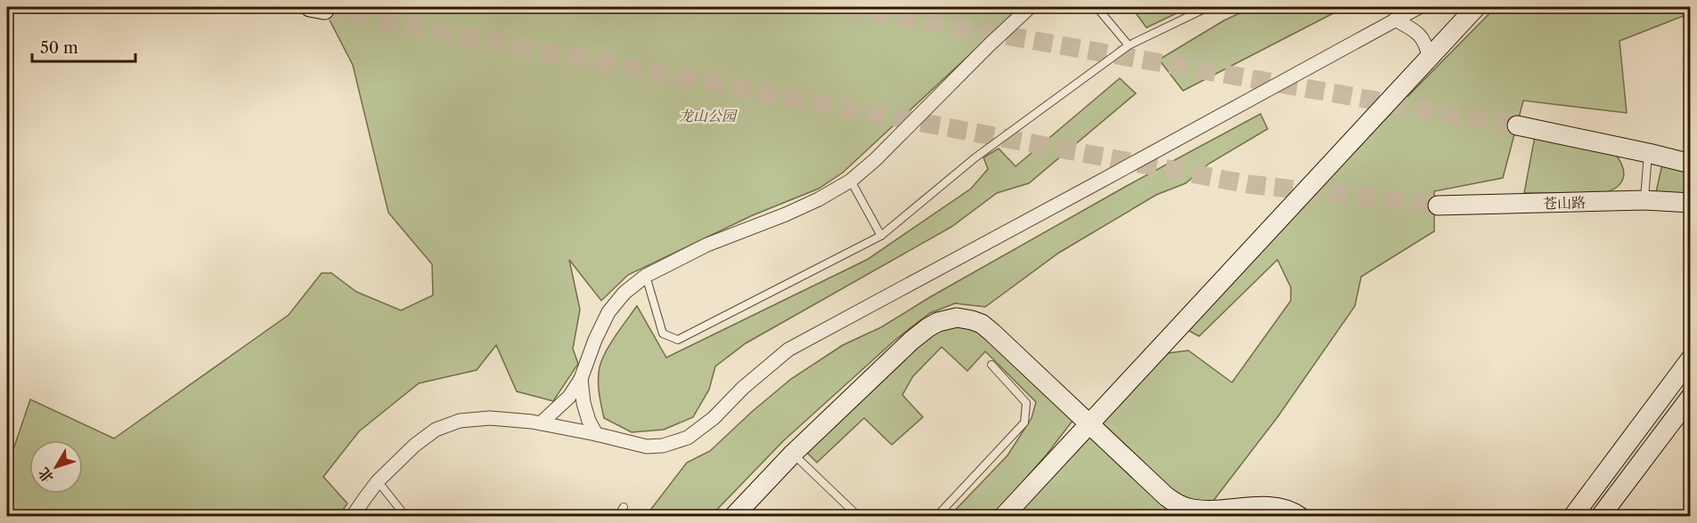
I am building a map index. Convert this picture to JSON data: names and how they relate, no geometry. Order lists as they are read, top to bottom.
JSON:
{
  "streets": {
    "street": ["苍山路"]
  },
  "parks": ["龙山公园"],
  "scale_bar": "50 m",
  "north": "bottom left"
}
